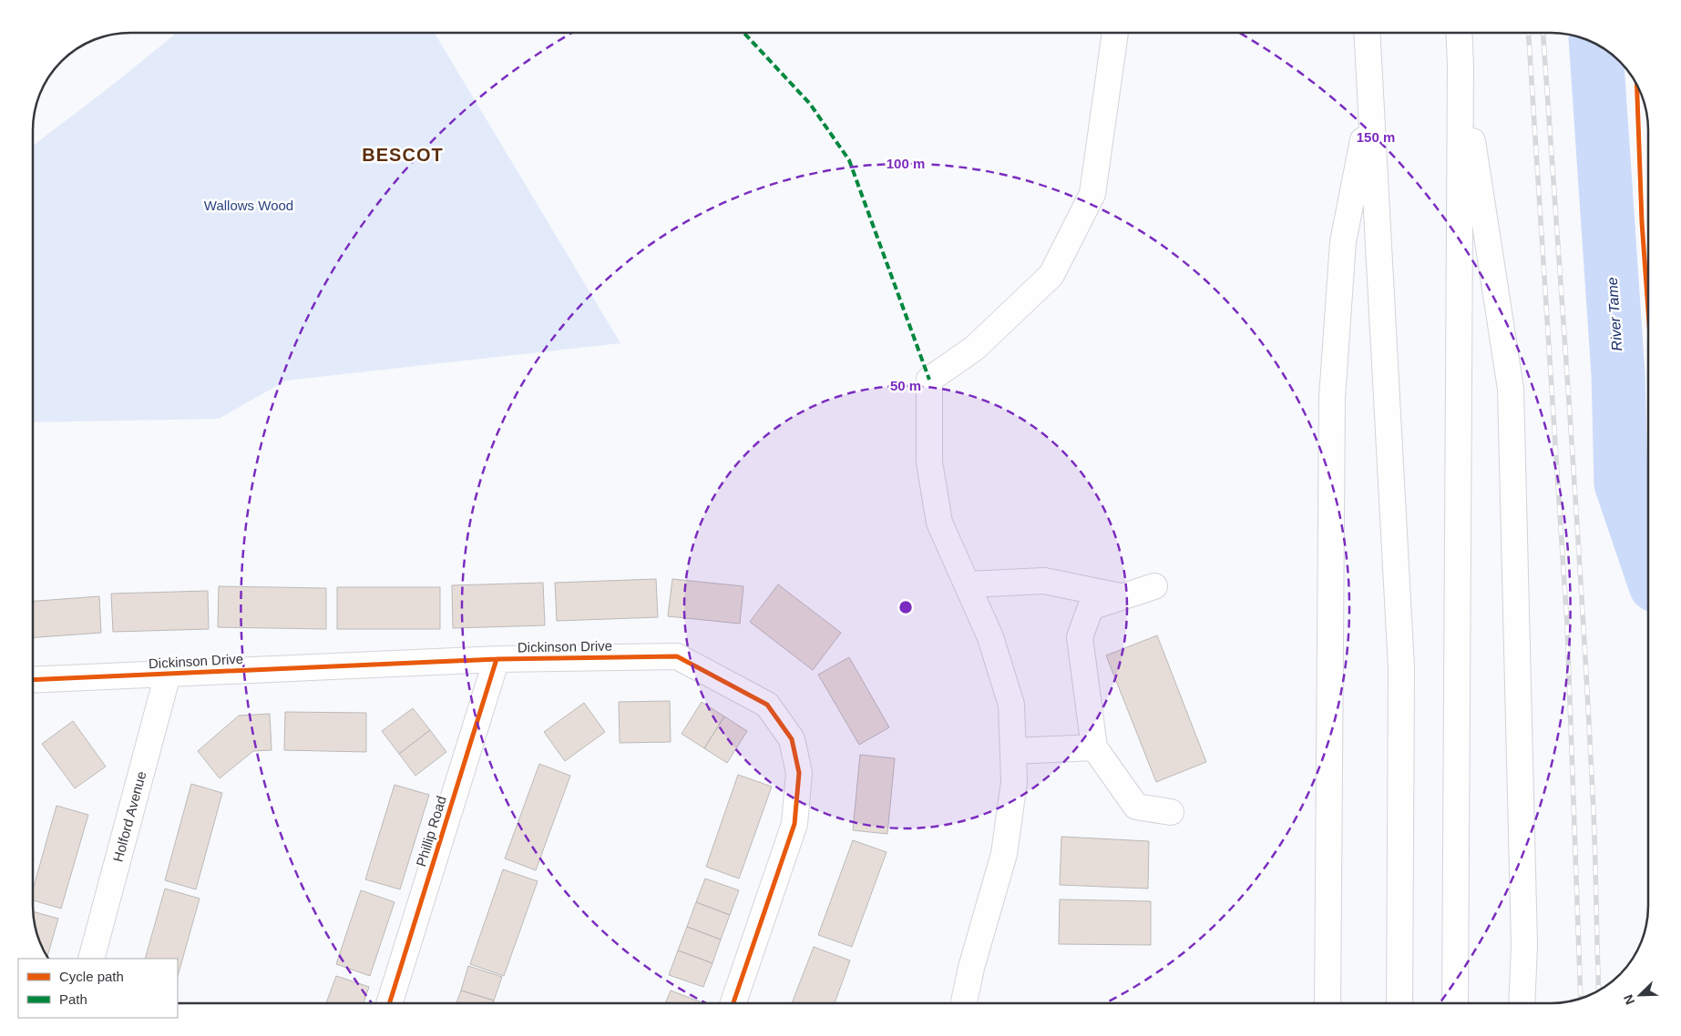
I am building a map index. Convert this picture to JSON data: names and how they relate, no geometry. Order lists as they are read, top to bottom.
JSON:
{
  "streets": {
    "main road": ["Dickinson Drive", "Holford Avenue", "Phillip Road"]
  },
  "crossings": [
    ["Dickinson Drive", "Holford Avenue"],
    ["Dickinson Drive", "Phillip Road"]
  ],
  "districts": ["BESCOT"],
  "water": ["River Tame"],
  "parks": ["Wallows Wood"],
  "legend": ["Cycle path", "Path"],
  "north": "bottom left",
  "rings": ["150 m", "100 m", "50 m"]
}
